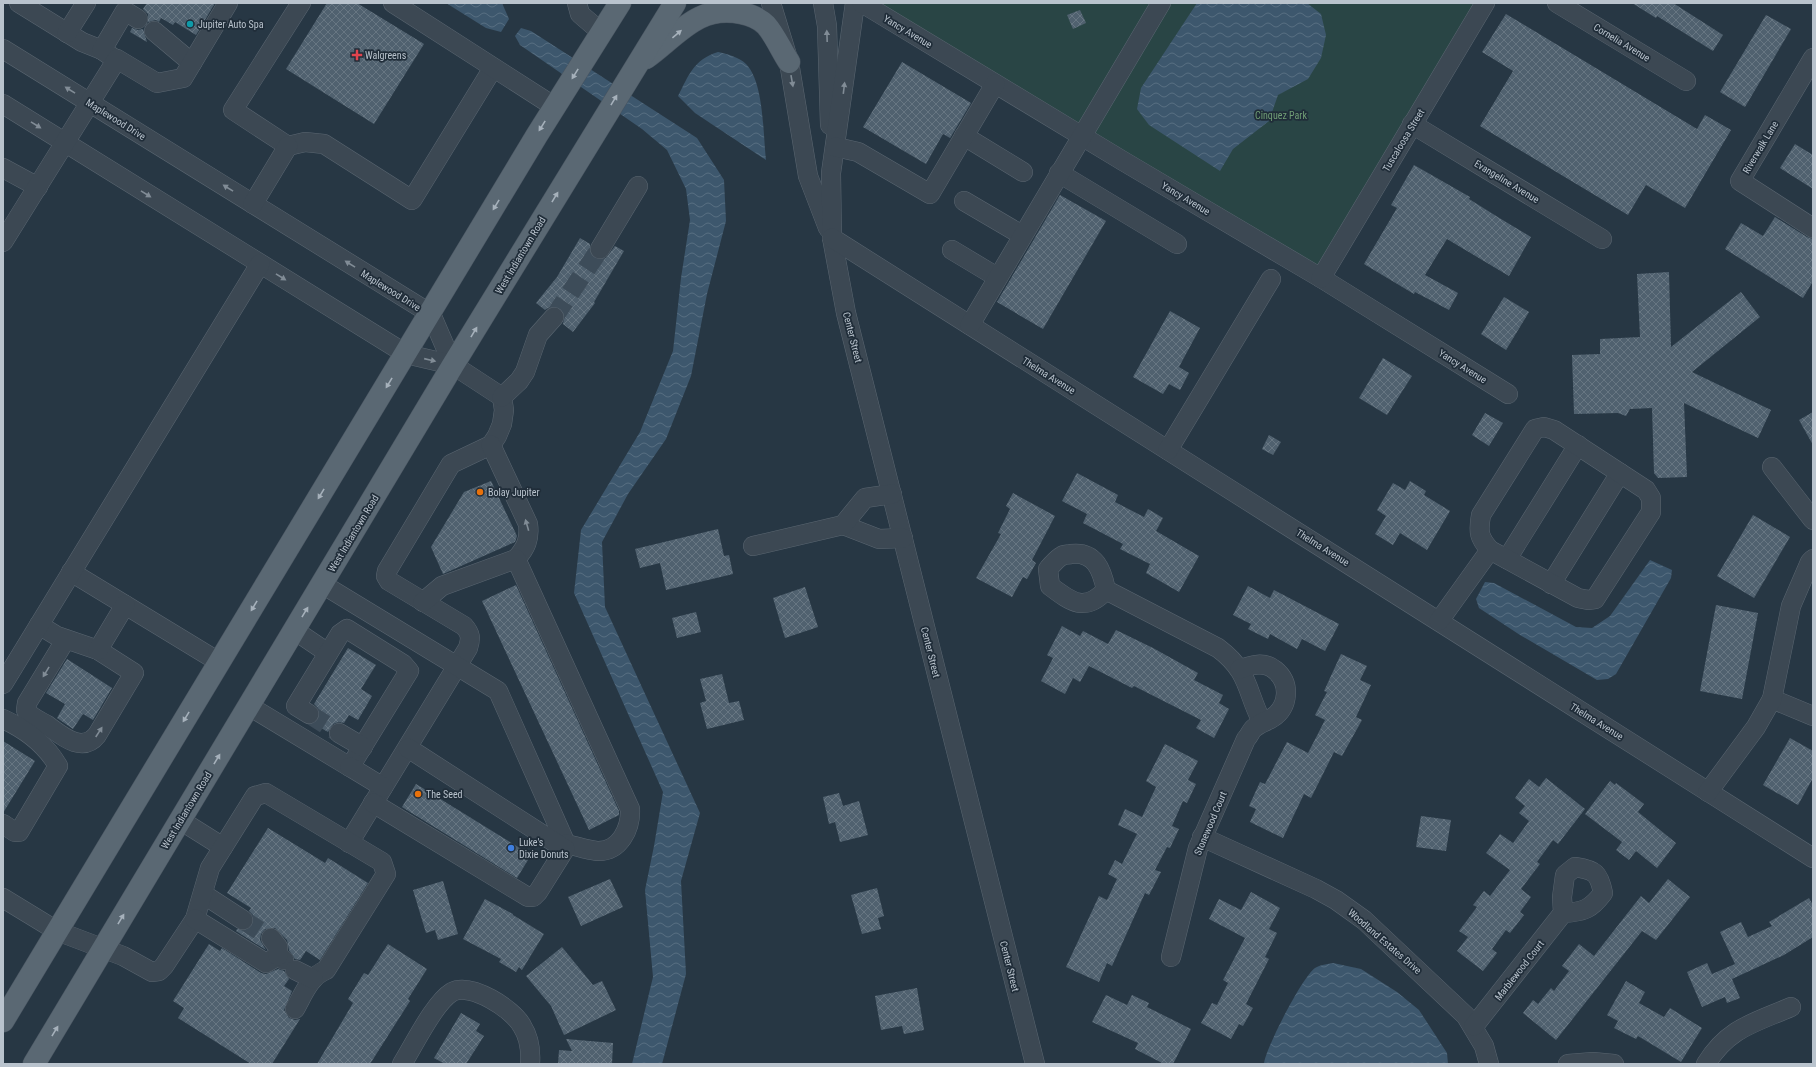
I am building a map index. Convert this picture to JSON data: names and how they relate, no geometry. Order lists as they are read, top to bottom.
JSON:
{
  "streets": {
    "main road": ["West Indiantown Road"],
    "street": [
      "Yancy Avenue",
      "Cornelia Avenue",
      "Maplewood Drive",
      "Tuscaloosa Street",
      "Riverwalk Lane",
      "Evangeline Avenue",
      "Center Street",
      "Thelma Avenue",
      "Stonewood Court",
      "Woodland Estates Drive",
      "Marblewood Court"
    ]
  },
  "crossings": [
    ["Yancy Avenue", "Tuscaloosa Street"],
    ["Maplewood Drive", "West Indiantown Road"],
    ["Tuscaloosa Street", "Evangeline Avenue"],
    ["Center Street", "Thelma Avenue"],
    ["Stonewood Court", "Woodland Estates Drive"],
    ["Woodland Estates Drive", "Marblewood Court"]
  ],
  "parks": ["Cinquez Park"],
  "places": {
    "other": [
      "Jupiter Auto Spa",
      "Bolay Jupiter",
      "The Seed",
      "Luke's Dixie Donuts"
    ],
    "health": ["Walgreens"]
  }
}
